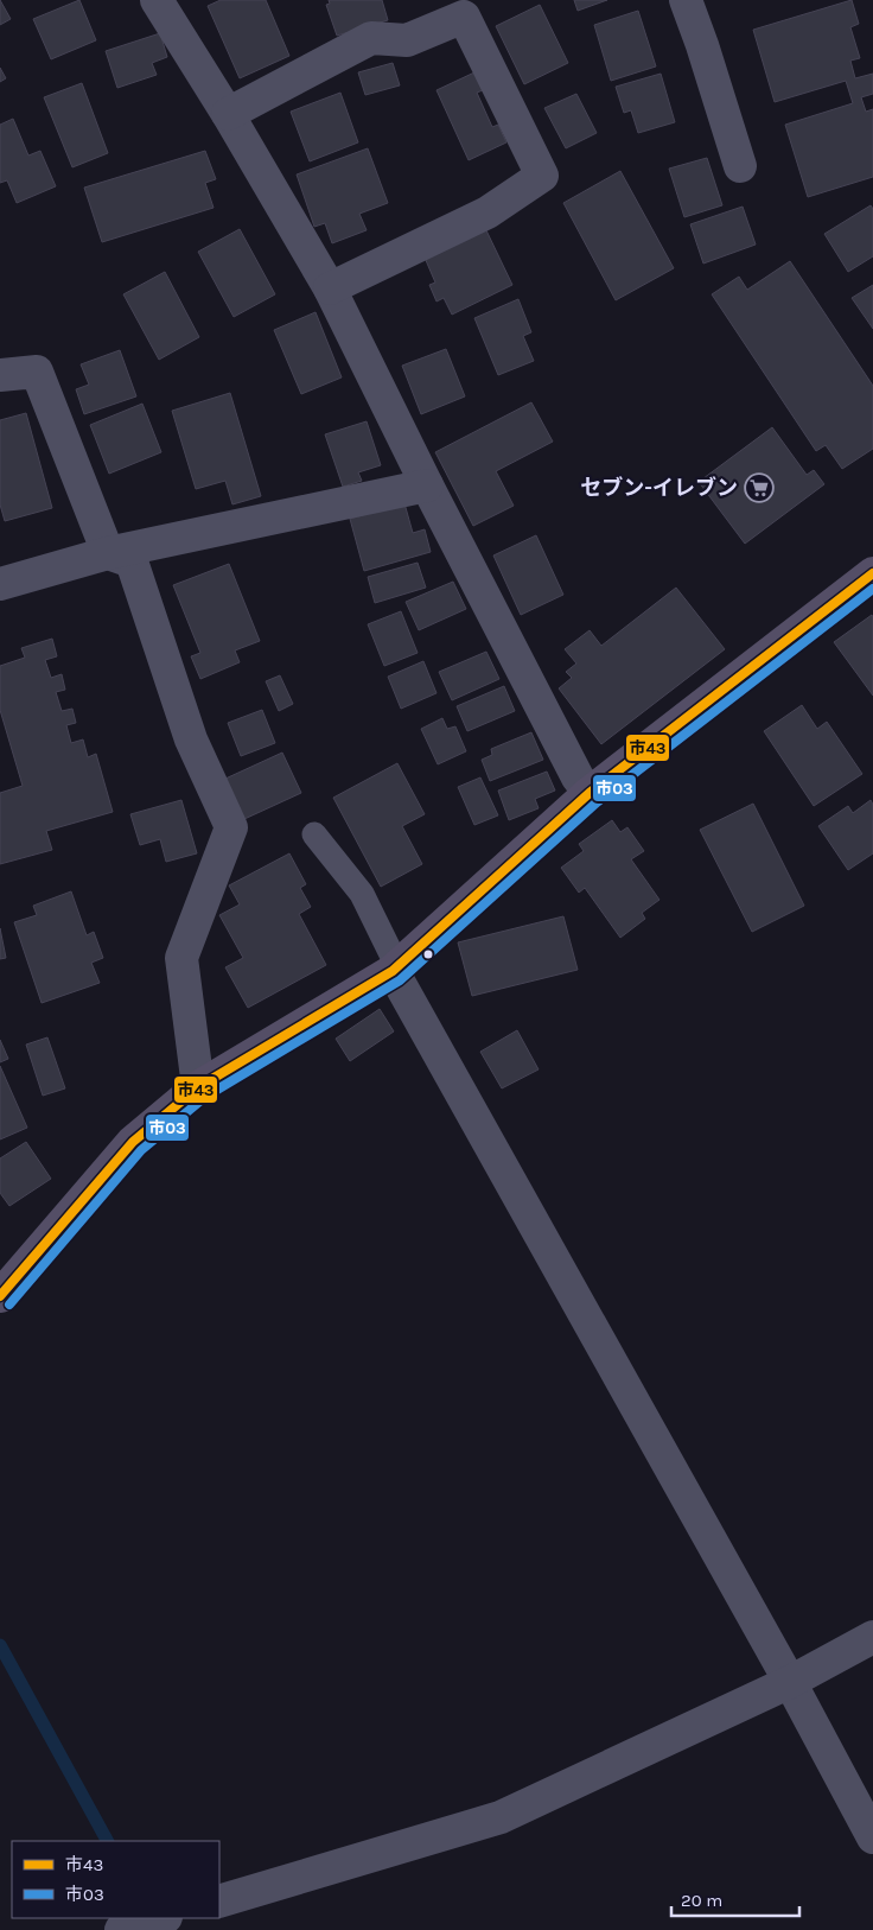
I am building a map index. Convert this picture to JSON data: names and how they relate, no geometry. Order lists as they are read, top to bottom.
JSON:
{
  "places": {
    "supermarket": ["セブン-イレブン"]
  },
  "lines": ["transit line 市43", "transit line 市03"],
  "legend": ["市43", "市03"],
  "scale_bar": "20 m"
}
